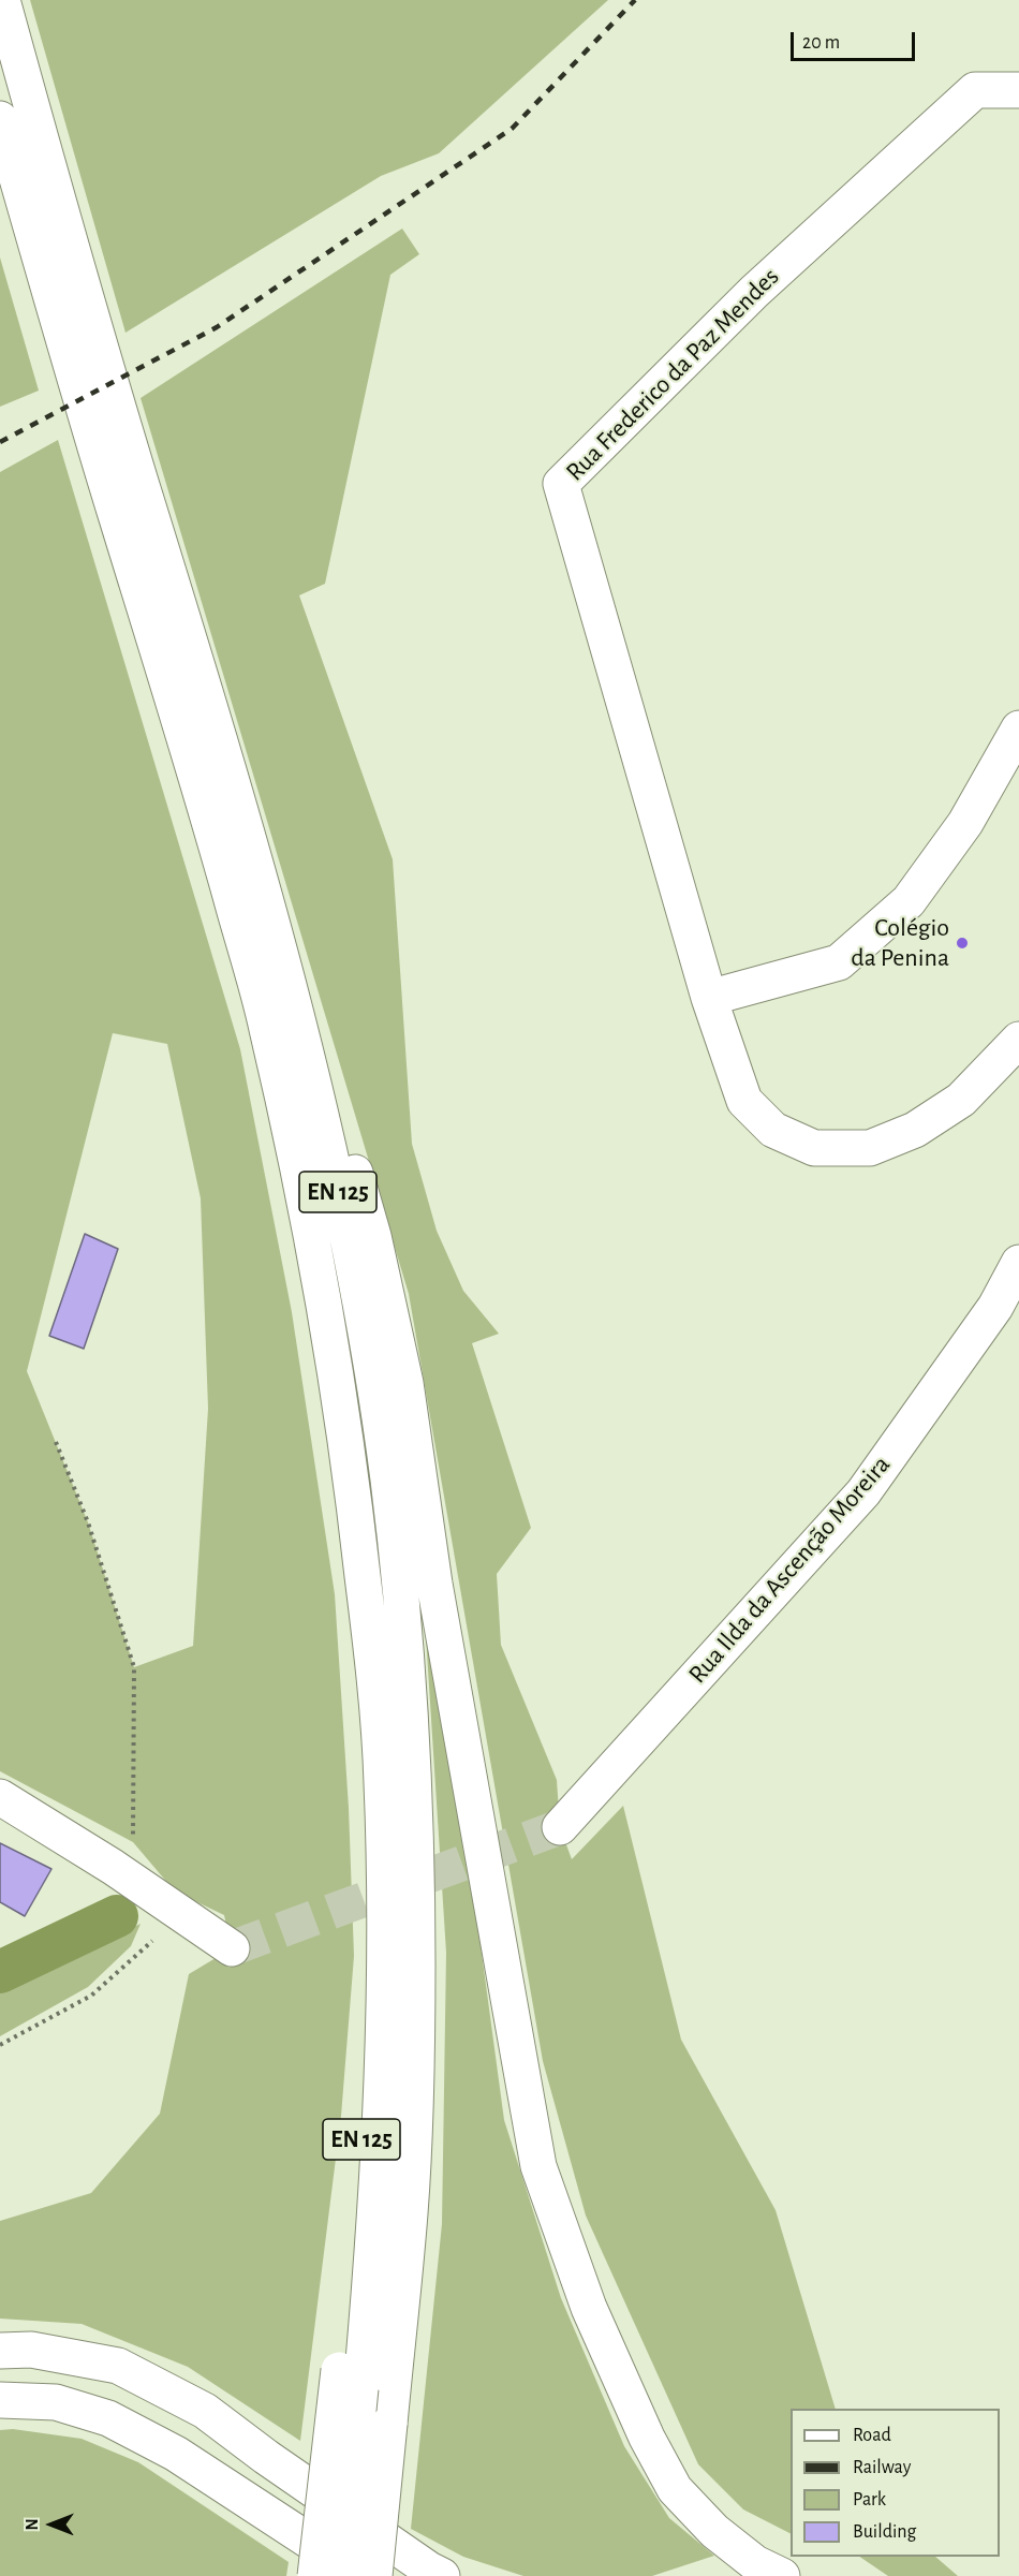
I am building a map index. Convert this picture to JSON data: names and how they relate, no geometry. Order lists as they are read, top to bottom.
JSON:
{
  "streets": {
    "main road": ["Rua Frederico da Paz Mendes", "EN 125", "Rua Ilda da Ascenção Moreira"]
  },
  "places": ["Colégio da Penina"],
  "legend": [
    "Road",
    "Railway",
    "Park",
    "Building"
  ],
  "scale_bar": "20 m",
  "north": "left"
}
